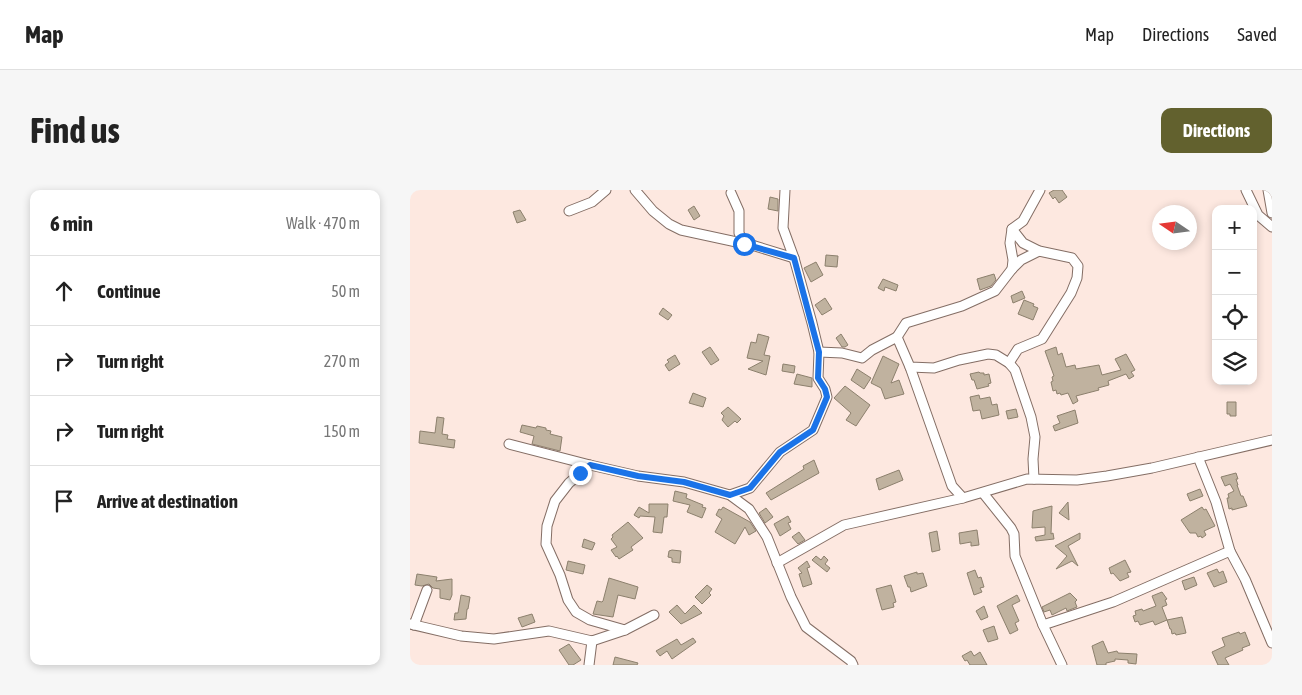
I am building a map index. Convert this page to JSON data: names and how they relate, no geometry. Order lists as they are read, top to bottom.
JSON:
{
  "north": "left",
  "page": {
    "header": "Map",
    "nav": ["Map", "Directions", "Saved"],
    "buttons": "Directions",
    "title": "Find us",
    "heading": ["6 min", "Walk · 470 m"],
    "map_buttons": ["+", "−"],
    "list": [
      ["Continue", "50 m"],
      ["Turn right", "270 m"],
      ["Turn right", "150 m"],
      "Arrive at destination"
    ]
  }
}
